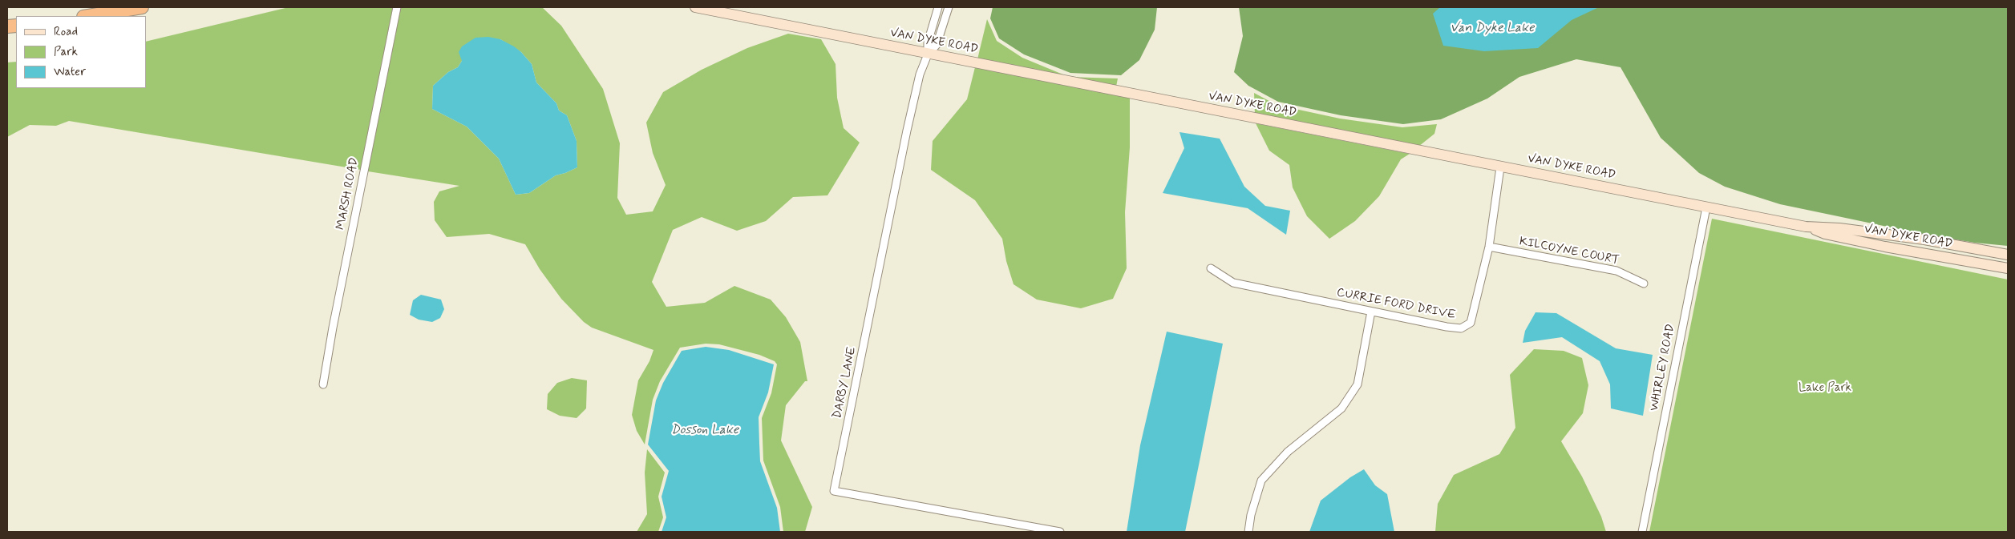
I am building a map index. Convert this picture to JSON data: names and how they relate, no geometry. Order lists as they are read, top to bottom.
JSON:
{
  "streets": {
    "main road": ["VAN DYKE ROAD"],
    "street": [
      "MARSH ROAD",
      "KILCOYNE COURT",
      "CURRIE FORD DRIVE",
      "WHIRLEY ROAD",
      "DARBY LANE"
    ]
  },
  "crossings": [
    ["VAN DYKE ROAD", "CURRIE FORD DRIVE"],
    ["VAN DYKE ROAD", "WHIRLEY ROAD"],
    ["VAN DYKE ROAD", "DARBY LANE"],
    ["KILCOYNE COURT", "CURRIE FORD DRIVE"]
  ],
  "water": ["Van Dyke Lake", "Dosson Lake"],
  "parks": ["Lake Park"],
  "legend": ["Road", "Park", "Water"]
}
